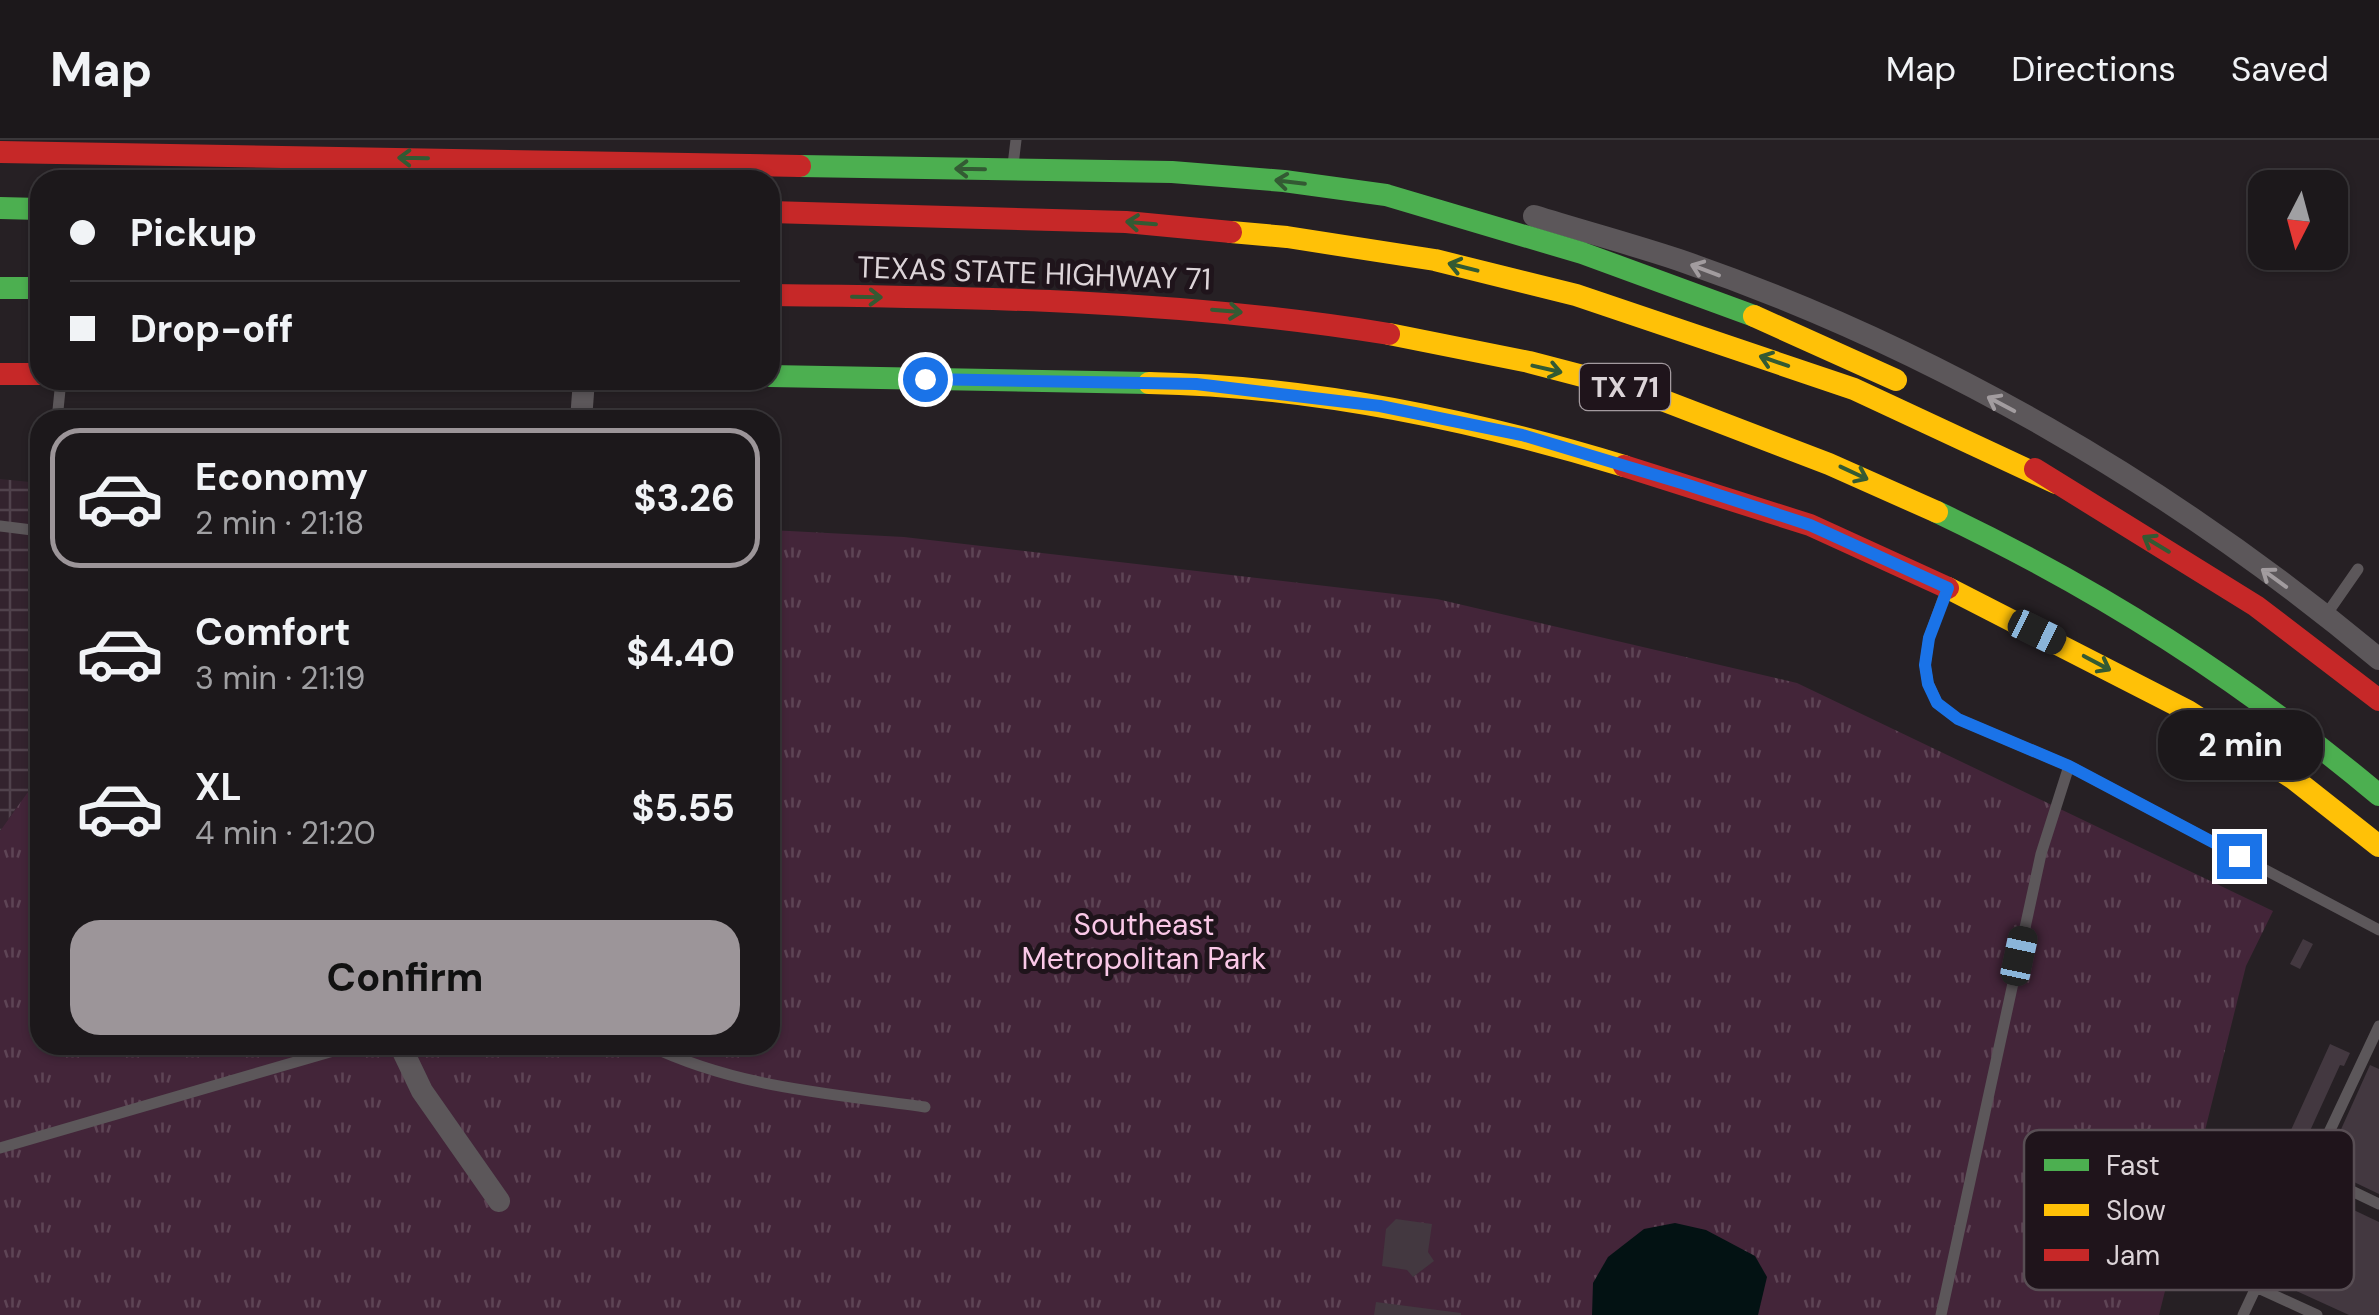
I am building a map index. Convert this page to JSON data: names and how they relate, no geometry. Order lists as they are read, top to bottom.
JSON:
{
  "streets": {
    "main road": ["TEXAS STATE HIGHWAY 71", "TX 71"]
  },
  "crossings": [
    ["TEXAS STATE HIGHWAY 71", "TX 71"]
  ],
  "parks": ["Southeast Metropolitan Park"],
  "legend": ["Fast", "Slow", "Jam"],
  "north": "bottom",
  "page": {
    "header": "Map",
    "nav": ["Map", "Directions", "Saved"],
    "banner": ["Pickup", "Drop-off"],
    "list": [
      {
        "name": "Economy",
        "note": "2 min · 21:18",
        "value": "$3.26"
      },
      {
        "name": "Comfort",
        "note": "3 min · 21:19",
        "value": "$4.40"
      },
      {
        "name": "XL",
        "note": "4 min · 21:20",
        "value": "$5.55"
      }
    ],
    "bubble": "2 min",
    "buttons": "Confirm"
  }
}
